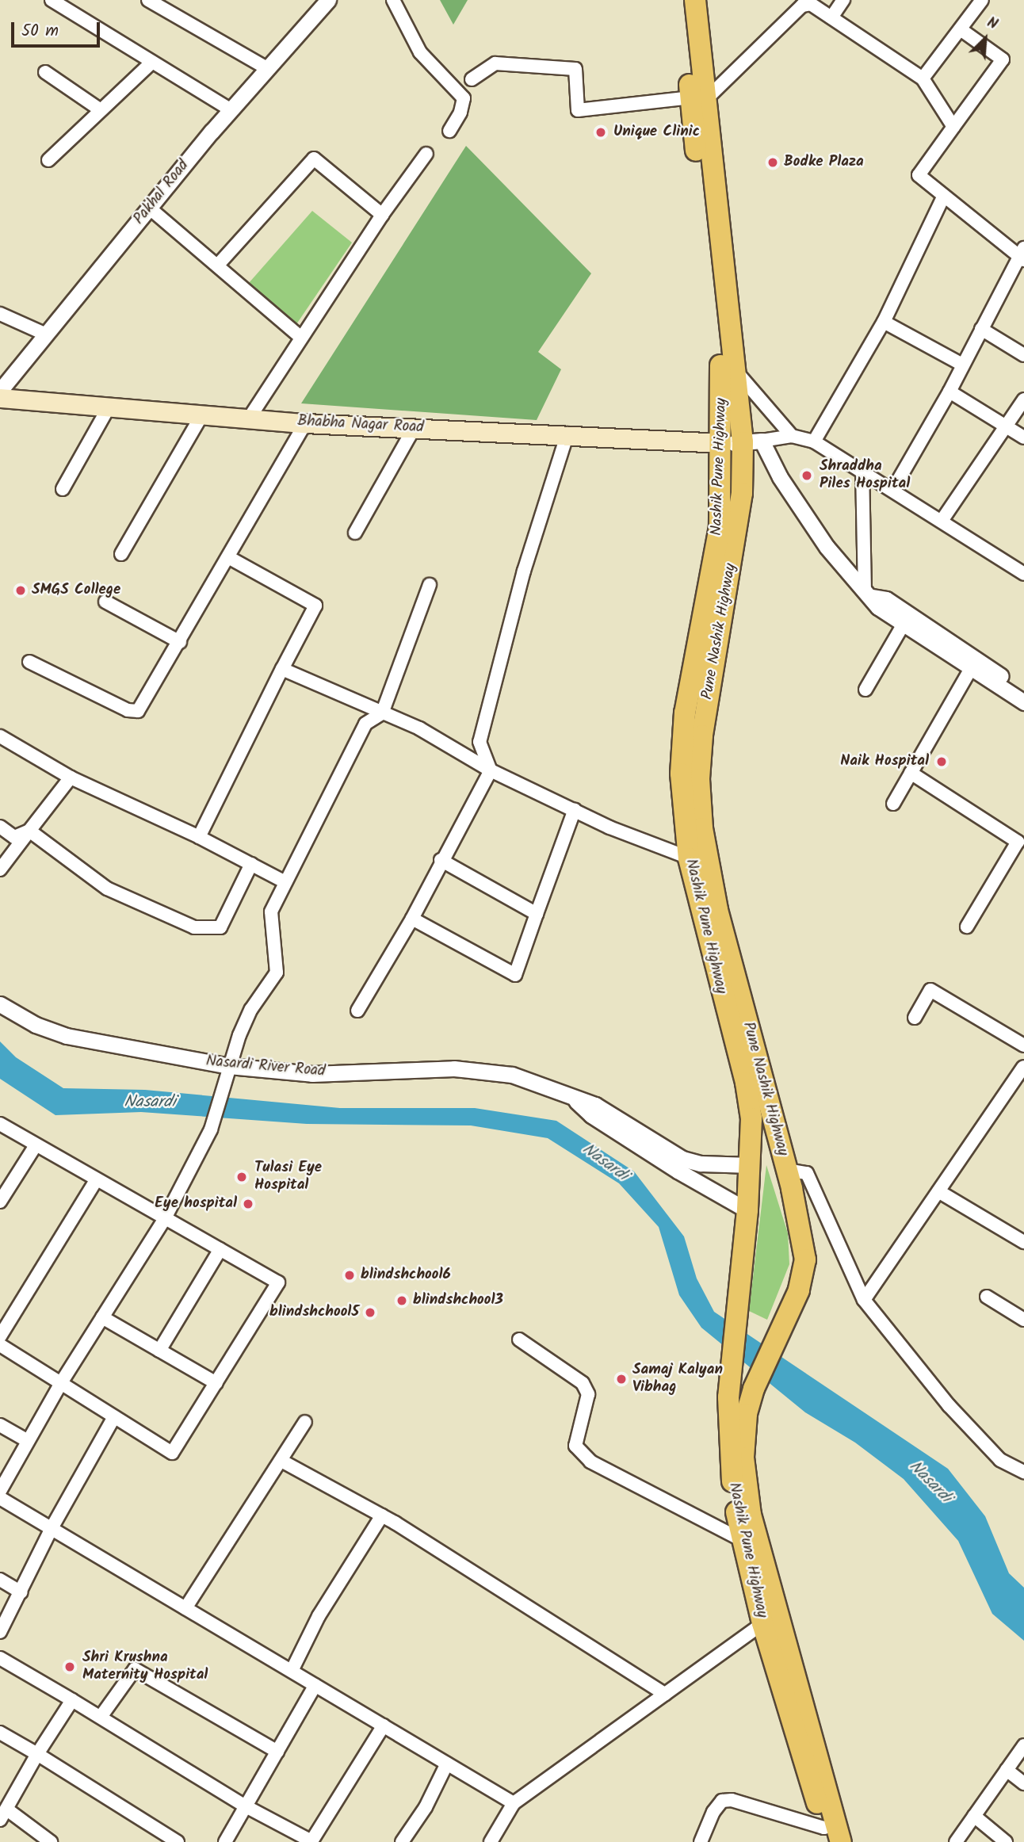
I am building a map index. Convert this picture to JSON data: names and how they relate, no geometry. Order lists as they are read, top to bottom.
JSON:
{
  "streets": {
    "highway": ["Nashik Pune Highway", "Pune Nashik Highway"],
    "main road": ["Bhabha Nagar Road"],
    "street": ["Pakhal Road", "Nasardi River Road"]
  },
  "crossings": [
    ["Bhabha Nagar Road", "Nashik Pune Highway"],
    ["Nashik Pune Highway", "Pune Nashik Highway"],
    ["Nashik Pune Highway", "Nasardi River Road"]
  ],
  "water": ["Nasardi"],
  "places": [
    "Unique Clinic",
    "Bodke Plaza",
    "Shraddha Piles Hospital",
    "SMGS College",
    "Naik Hospital",
    "Tulasi Eye Hospital",
    "Eye hospital",
    "blindshchool6",
    "blindshchool3",
    "blindshchool5",
    "Samaj Kalyan Vibhag",
    "Shri Krushna Maternity Hospital"
  ],
  "scale_bar": "50 m",
  "north": "top right"
}
